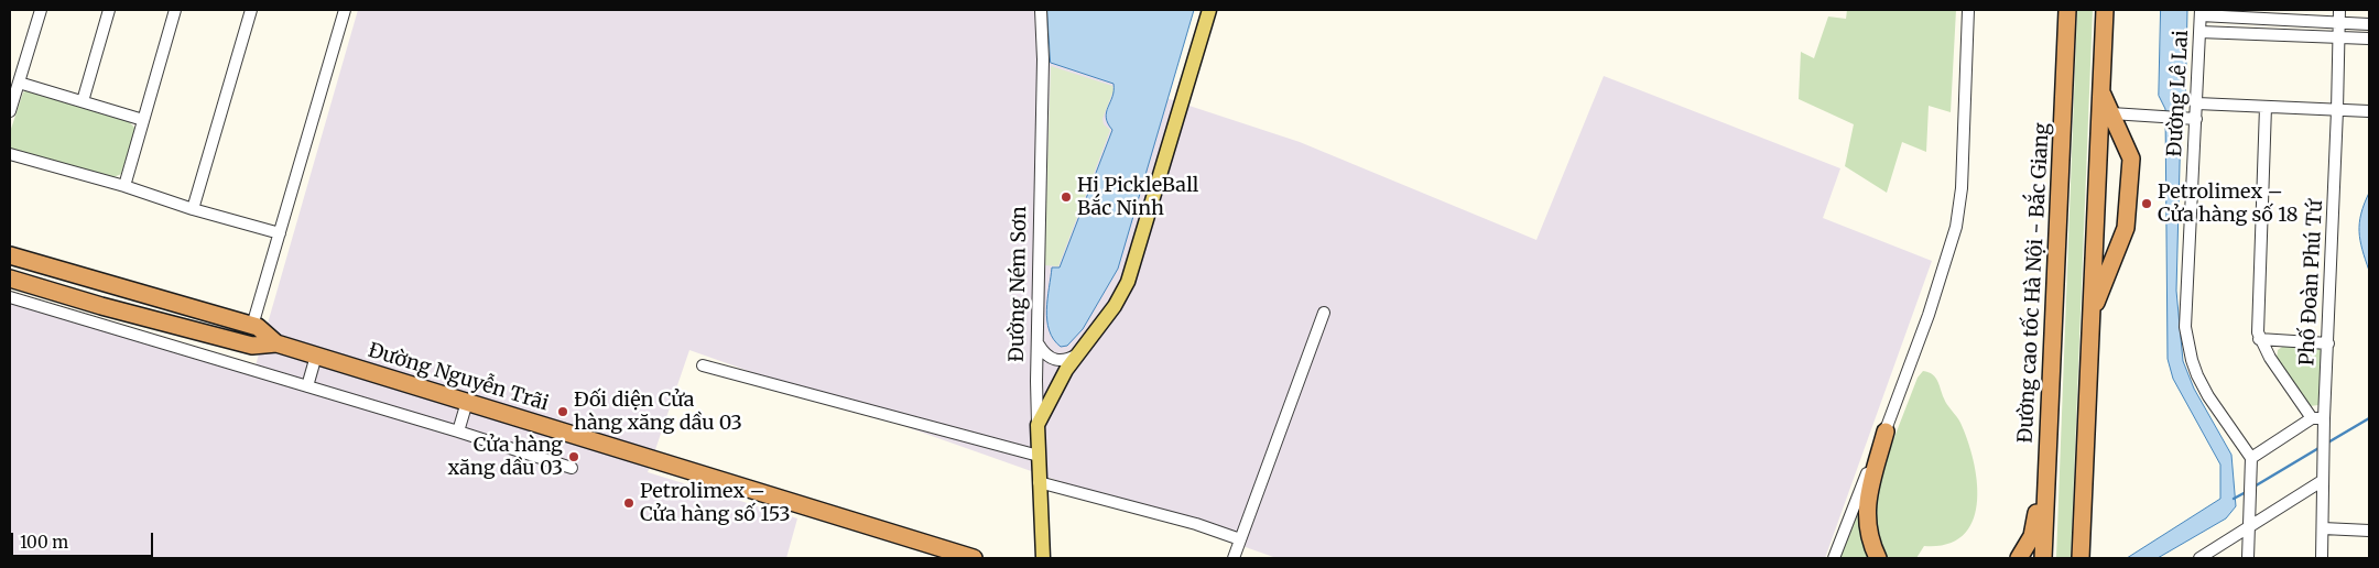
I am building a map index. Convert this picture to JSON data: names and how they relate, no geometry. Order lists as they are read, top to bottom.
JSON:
{
  "streets": {
    "highway": ["Đường cao tốc Hà Nội - Bắc Giang", "Đường Nguyễn Trãi"],
    "main road": ["Đường Ném Sơn"],
    "street": ["Đường Lê Lai", "Phố Đoàn Phú Tứ"]
  },
  "places": [
    "Hi PickleBall Bắc Ninh",
    "Petrolimex – Cửa hàng số 18",
    "Đối diện Cửa hàng xăng dầu 03",
    "Cửa hàng xăng dầu 03",
    "Petrolimex – Cửa hàng số 153"
  ],
  "scale_bar": "100 m"
}
